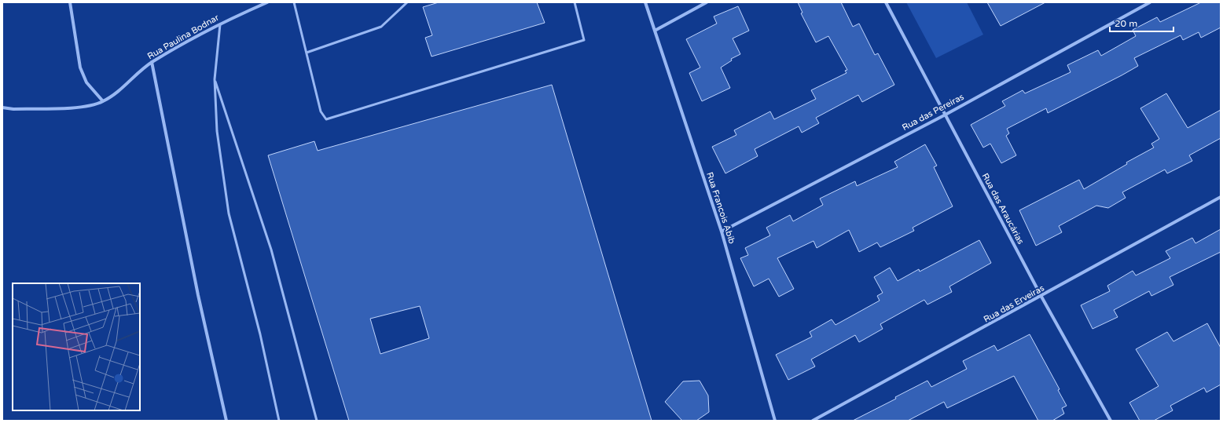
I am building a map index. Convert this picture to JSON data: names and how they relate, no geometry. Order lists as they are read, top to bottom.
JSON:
{
  "streets": {
    "street": [
      "Rua Paulina Bodnar",
      "Rua das Pereiras",
      "Rua Francois Abib",
      "Rua das Araucárias",
      "Rua das Erveiras"
    ]
  },
  "crossings": [
    ["Rua das Pereiras", "Rua Francois Abib"],
    ["Rua das Pereiras", "Rua das Araucárias"],
    ["Rua das Araucárias", "Rua das Erveiras"]
  ],
  "scale_bar": "20 m"
}
